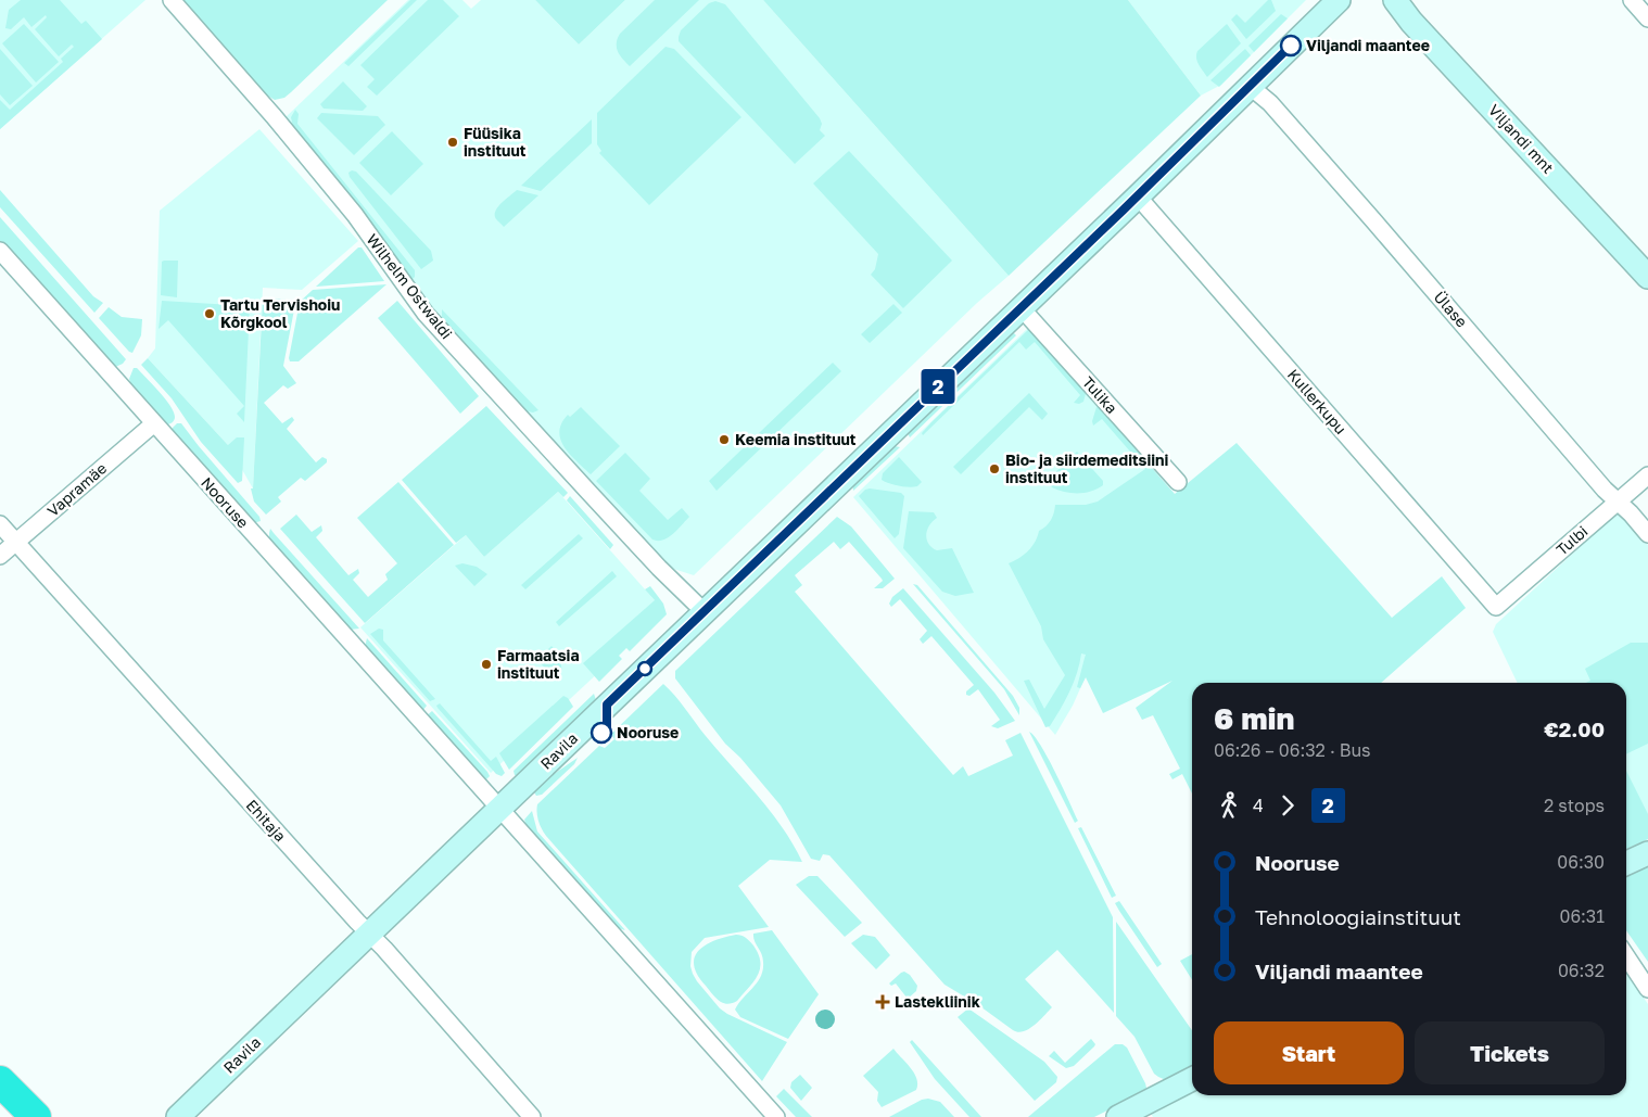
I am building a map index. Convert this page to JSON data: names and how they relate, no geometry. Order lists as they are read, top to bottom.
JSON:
{
  "streets": {
    "street": [
      "Viljandi mnt",
      "Wilhelm Ostwaldi",
      "Ülase",
      "Tulika",
      "Kullerkupu",
      "Vapramäe",
      "Nooruse",
      "Tulbi",
      "Ravila",
      "Ehitaja"
    ]
  },
  "crossings": [
    ["Wilhelm Ostwaldi", "Ravila"],
    ["Ülase", "Tulbi"],
    ["Ülase", "Ravila"],
    ["Tulika", "Ravila"],
    ["Kullerkupu", "Tulbi"],
    ["Kullerkupu", "Ravila"],
    ["Vapramäe", "Nooruse"],
    ["Vapramäe", "Ehitaja"],
    ["Nooruse", "Ravila"],
    ["Ravila", "Ehitaja"]
  ],
  "places": {
    "other": [
      "Viljandi maantee",
      "Füüsika instituut",
      "Tartu Tervishoiu Kõrgkool",
      "Keemia instituut",
      "Bio- ja siirdemeditsiini instituut",
      "Farmaatsia instituut",
      "Nooruse"
    ],
    "health": ["Lastekliinik"]
  },
  "lines": ["bus line 2"],
  "page": {
    "on_map": "2",
    "heading": ["6 min", "06:26 – 06:32 · Bus", "€2.00"],
    "legs": ["4", "2", "2 stops"],
    "list": [
      {
        "name": "Nooruse",
        "value": "06:30"
      },
      {
        "name": "Tehnoloogiainstituut",
        "value": "06:31"
      },
      {
        "name": "Viljandi maantee",
        "value": "06:32"
      }
    ],
    "buttons": ["Start", "Tickets"]
  }
}
